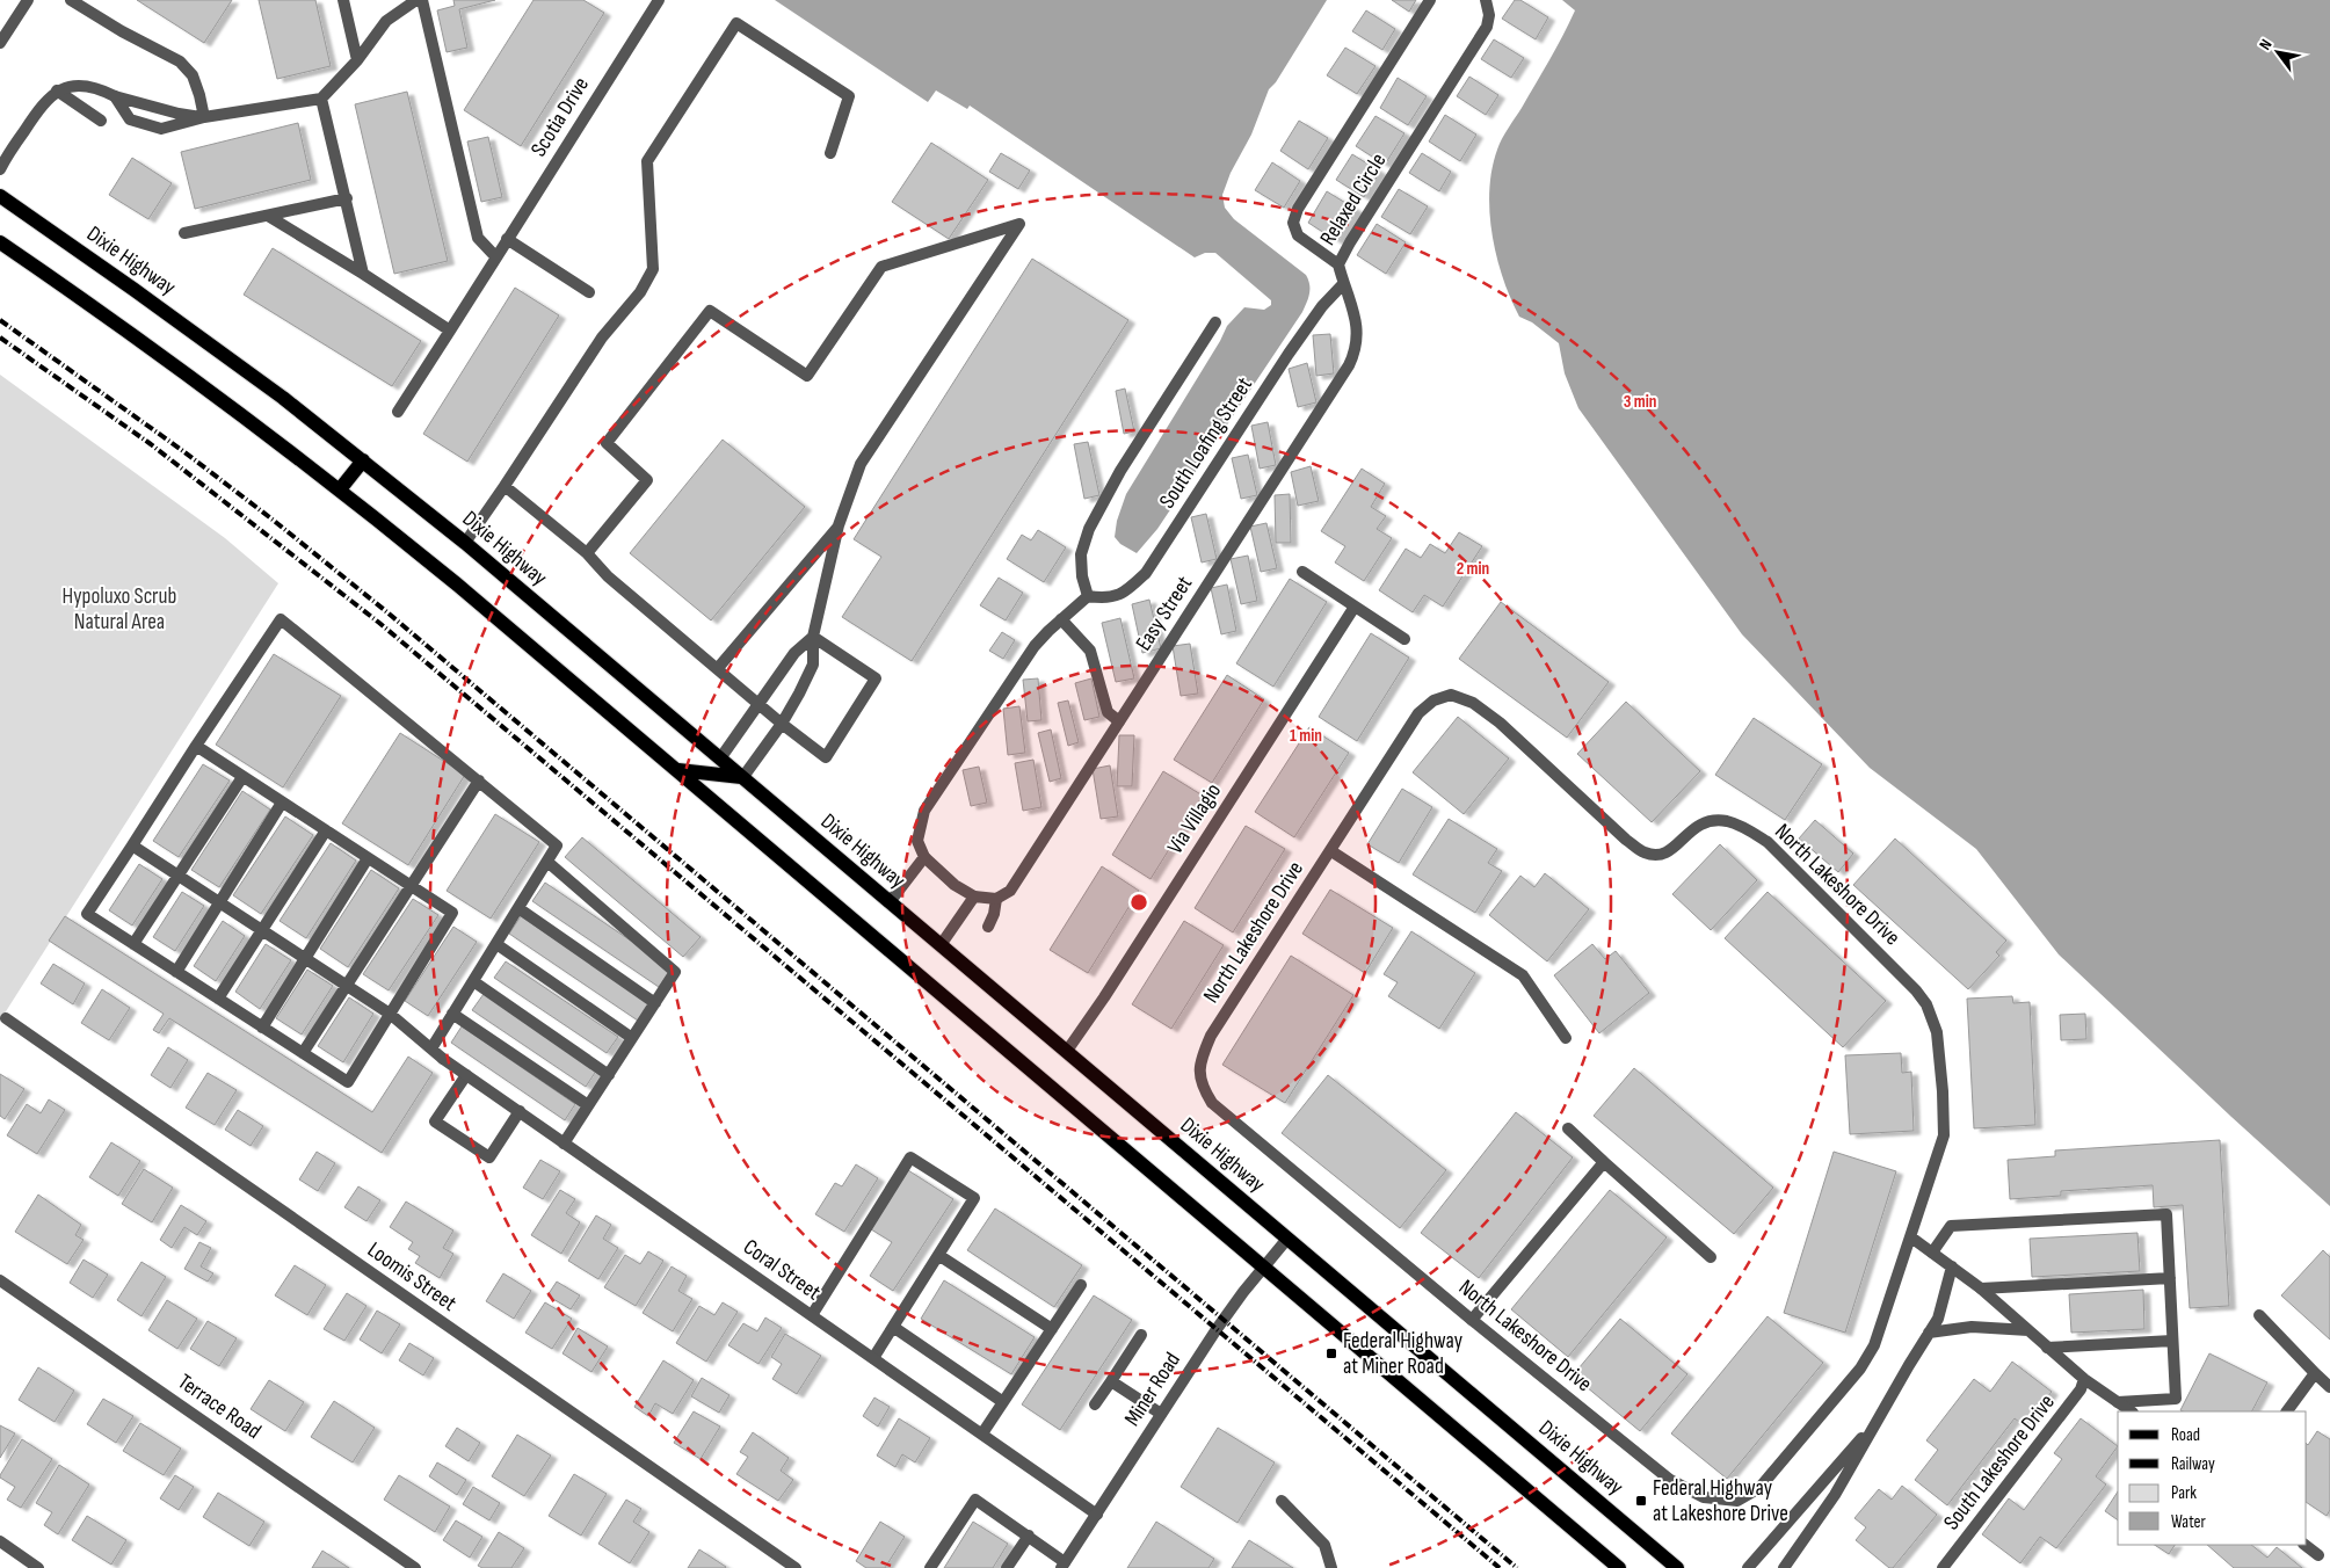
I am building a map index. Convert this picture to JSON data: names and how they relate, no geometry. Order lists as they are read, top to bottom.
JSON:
{
  "streets": {
    "main road": ["Dixie Highway"],
    "street": [
      "Scotia Drive",
      "Relaxed Circle",
      "South Loafing Street",
      "Easy Street",
      "Via Villagio",
      "North Lakeshore Drive",
      "Coral Street",
      "Loomis Street",
      "Miner Road",
      "Terrace Road",
      "South Lakeshore Drive"
    ]
  },
  "crossings": [
    ["Relaxed Circle", "Easy Street"],
    ["Dixie Highway", "Via Villagio"],
    ["Dixie Highway", "Miner Road"],
    ["South Loafing Street", "Easy Street"],
    ["Coral Street", "Miner Road"]
  ],
  "parks": ["Hypoluxo Scrub Natural Area"],
  "places": {
    "transit": ["Federal Highway at Miner Road", "Federal Highway at Lakeshore Drive"]
  },
  "legend": [
    "Road",
    "Railway",
    "Park",
    "Water"
  ],
  "north": "top left",
  "rings": ["3 min", "2 min", "1 min"]
}
